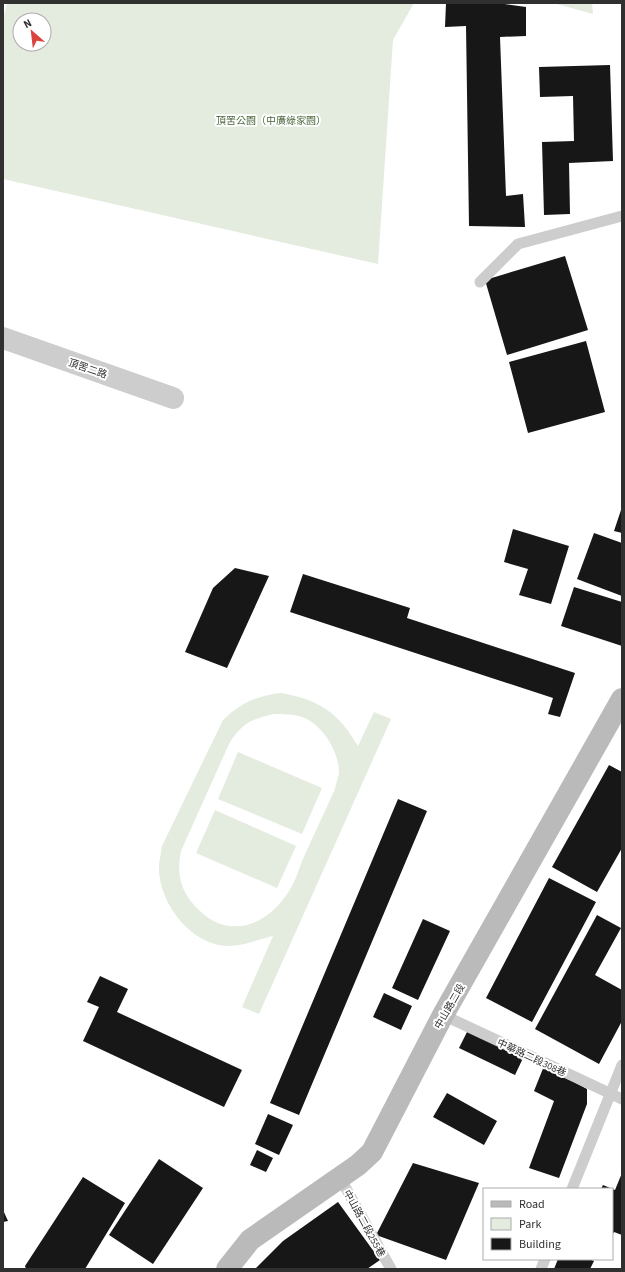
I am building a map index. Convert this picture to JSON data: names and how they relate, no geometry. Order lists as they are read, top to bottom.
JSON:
{
  "streets": {
    "main road": ["中山路二段"],
    "street": ["頂罟二路"],
    "lane": ["中華路二段308巷", "中山路二段255巷"]
  },
  "crossings": [
    ["中山路二段", "中華路二段308巷"],
    ["中山路二段", "中山路二段255巷"]
  ],
  "parks": ["頂罟公園（中廣綠家園）"],
  "legend": ["Road", "Park", "Building"],
  "north": "top left"
}
